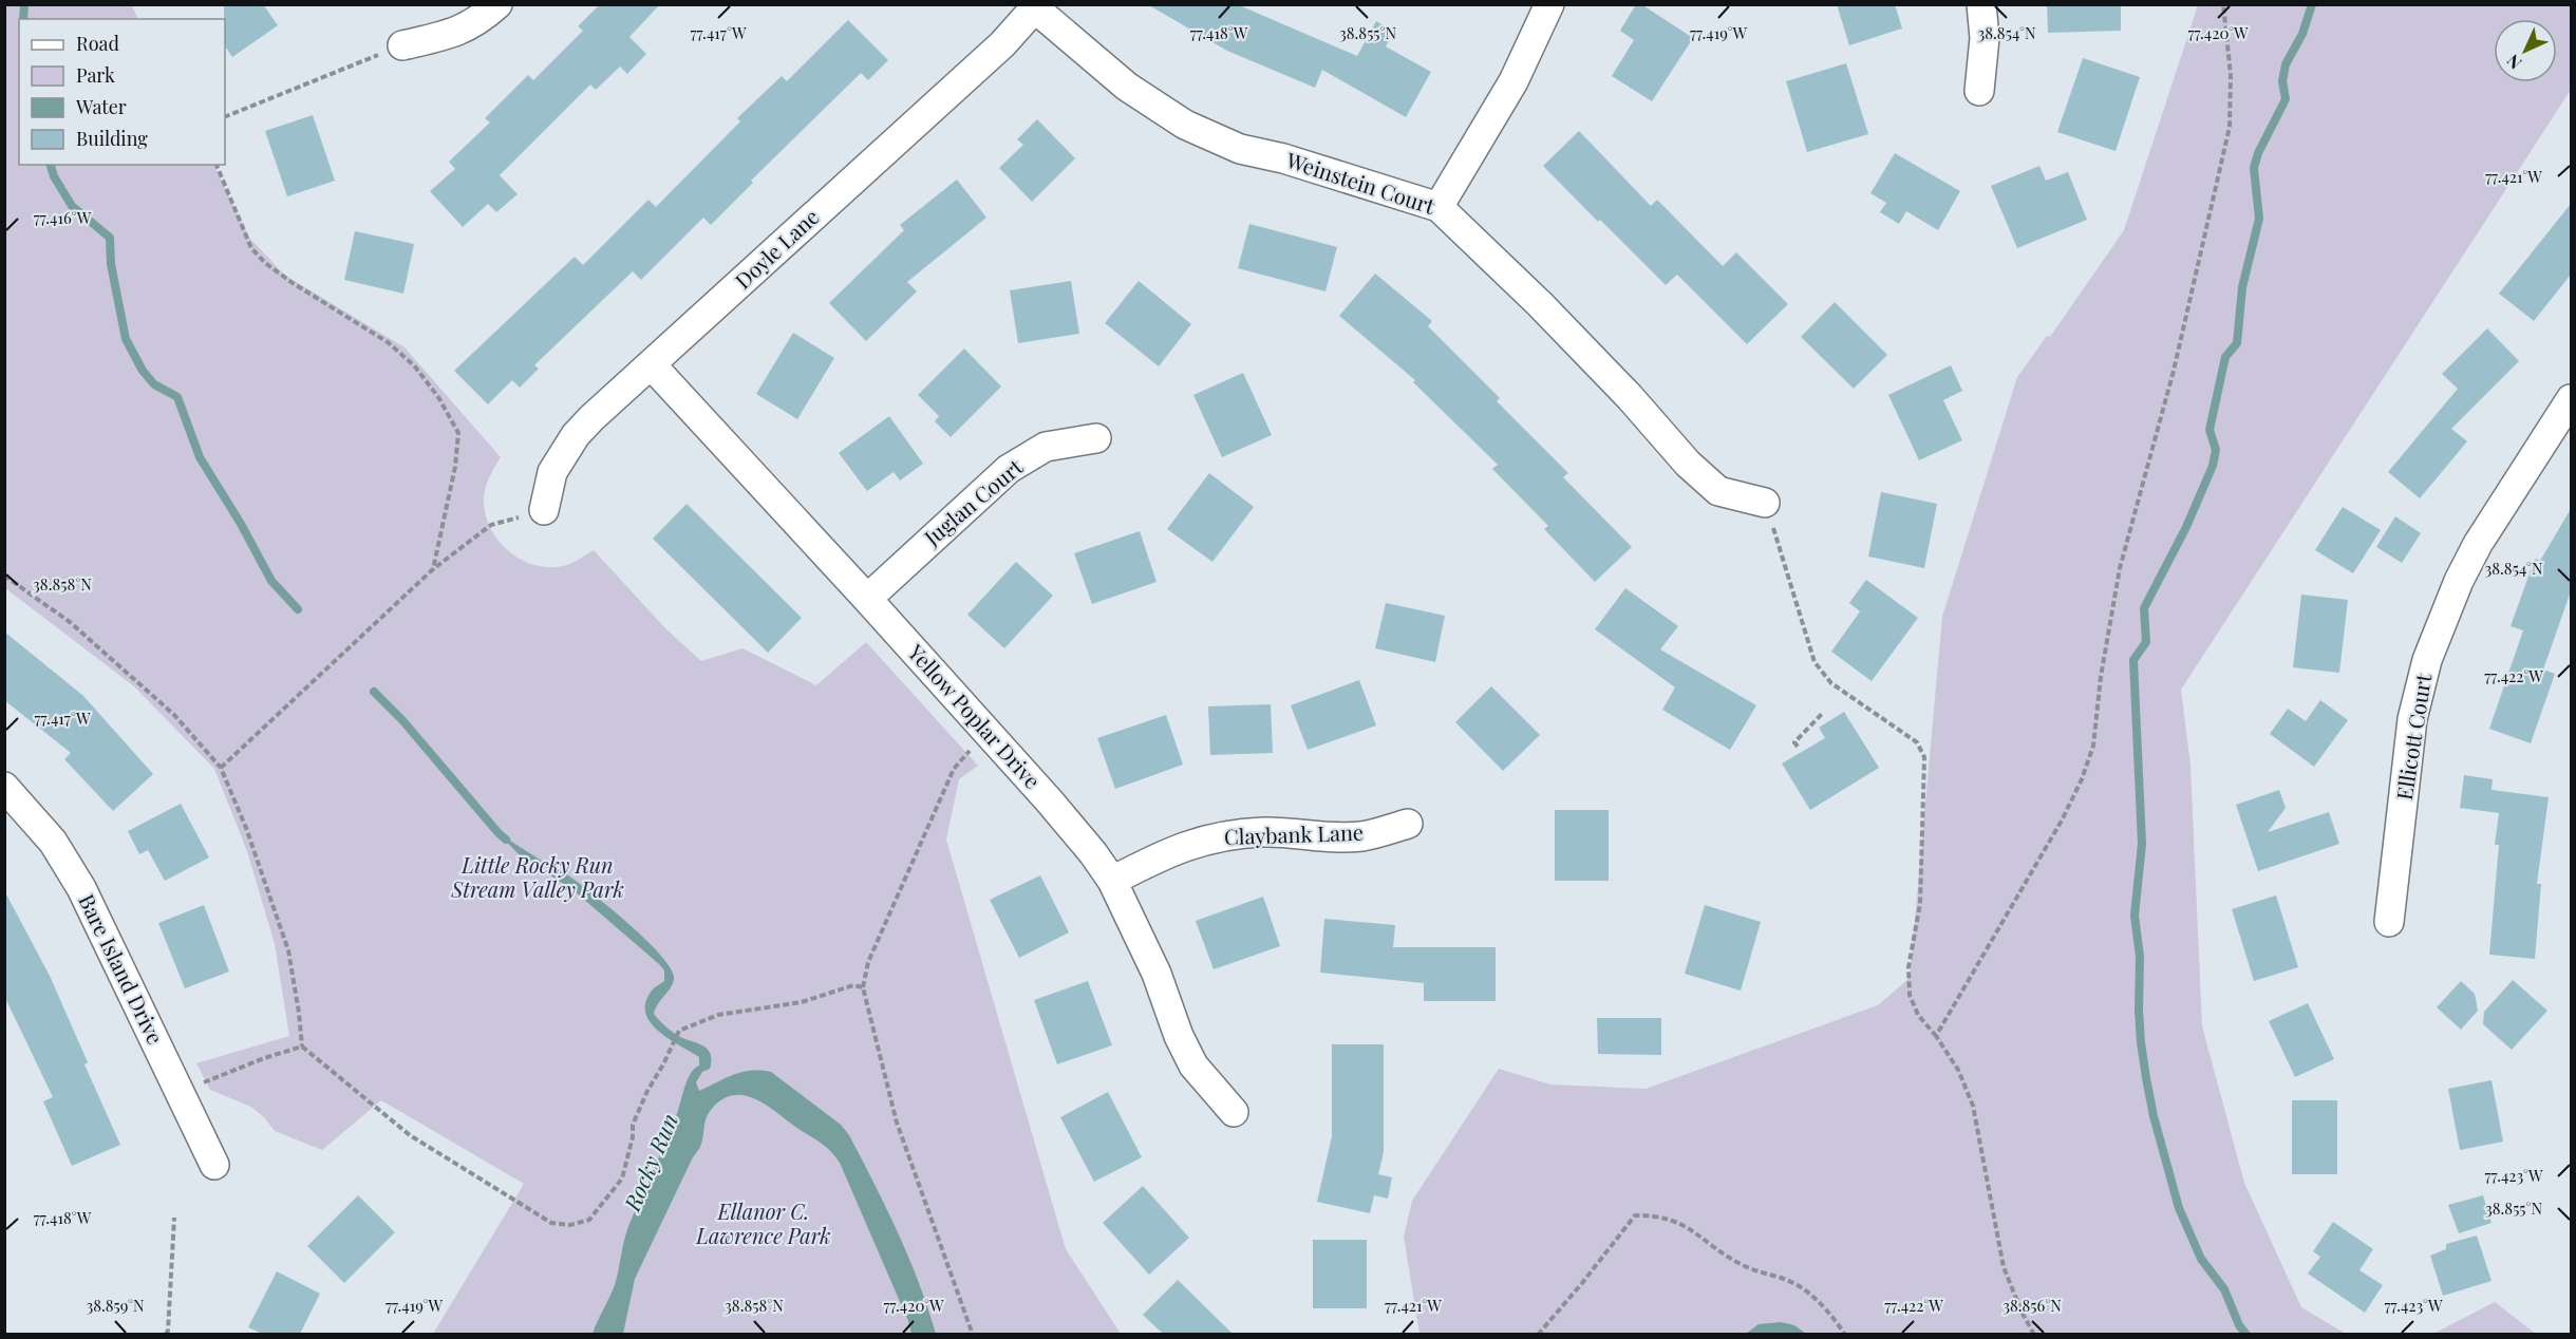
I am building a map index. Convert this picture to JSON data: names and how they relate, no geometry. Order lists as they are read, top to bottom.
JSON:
{
  "streets": {
    "street": [
      "Weinstein Court",
      "Doyle Lane",
      "Juglan Court",
      "Yellow Poplar Drive",
      "Ellicott Court",
      "Claybank Lane",
      "Bare Island Drive"
    ]
  },
  "crossings": [
    ["Weinstein Court", "Doyle Lane"],
    ["Doyle Lane", "Yellow Poplar Drive"],
    ["Juglan Court", "Yellow Poplar Drive"],
    ["Yellow Poplar Drive", "Claybank Lane"]
  ],
  "water": ["Rocky Run"],
  "parks": ["Little Rocky Run Stream Valley Park", "Ellanor C. Lawrence Park"],
  "legend": [
    "Road",
    "Park",
    "Water",
    "Building"
  ],
  "north": "bottom left",
  "coordinates": [
    "77.417°W",
    "77.418°W",
    "38.855°N",
    "77.419°W",
    "38.854°N",
    "77.420°W",
    "77.421°W",
    "77.416°W",
    "38.858°N",
    "77.422°W",
    "77.423°W",
    "38.859°N",
    "38.856°N"
  ]
}
